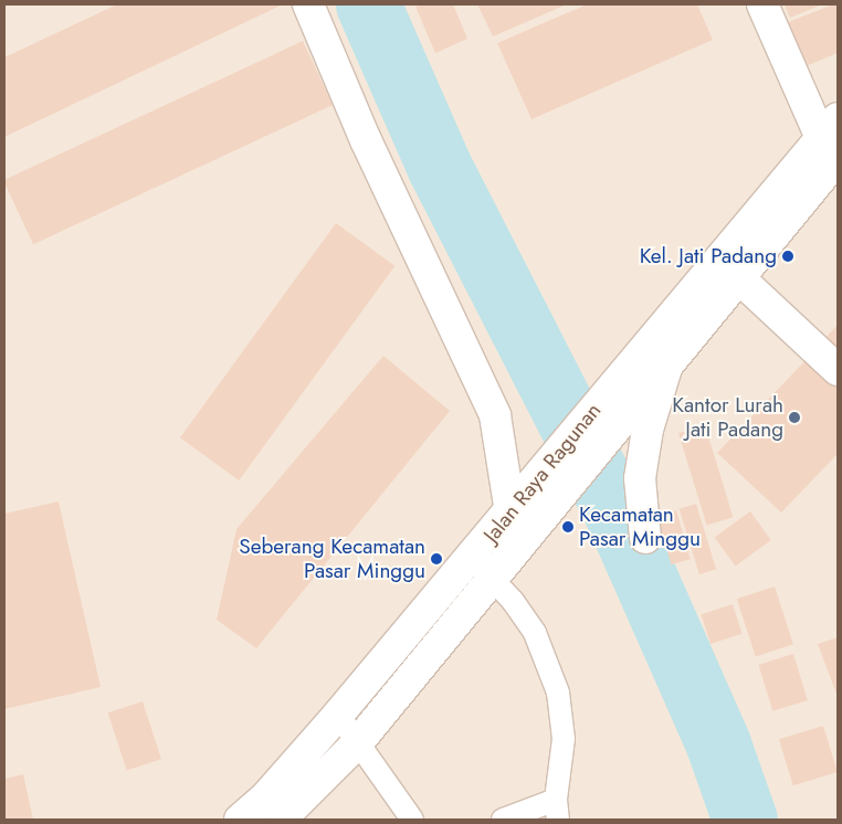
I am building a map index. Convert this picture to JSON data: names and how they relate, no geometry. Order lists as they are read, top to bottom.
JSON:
{
  "streets": {
    "main road": ["Jalan Raya Ragunan"]
  },
  "places": [
    "Kel. Jati Padang",
    "Kantor Lurah Jati Padang",
    "Kecamatan Pasar Minggu",
    "Seberang Kecamatan Pasar Minggu"
  ]
}
